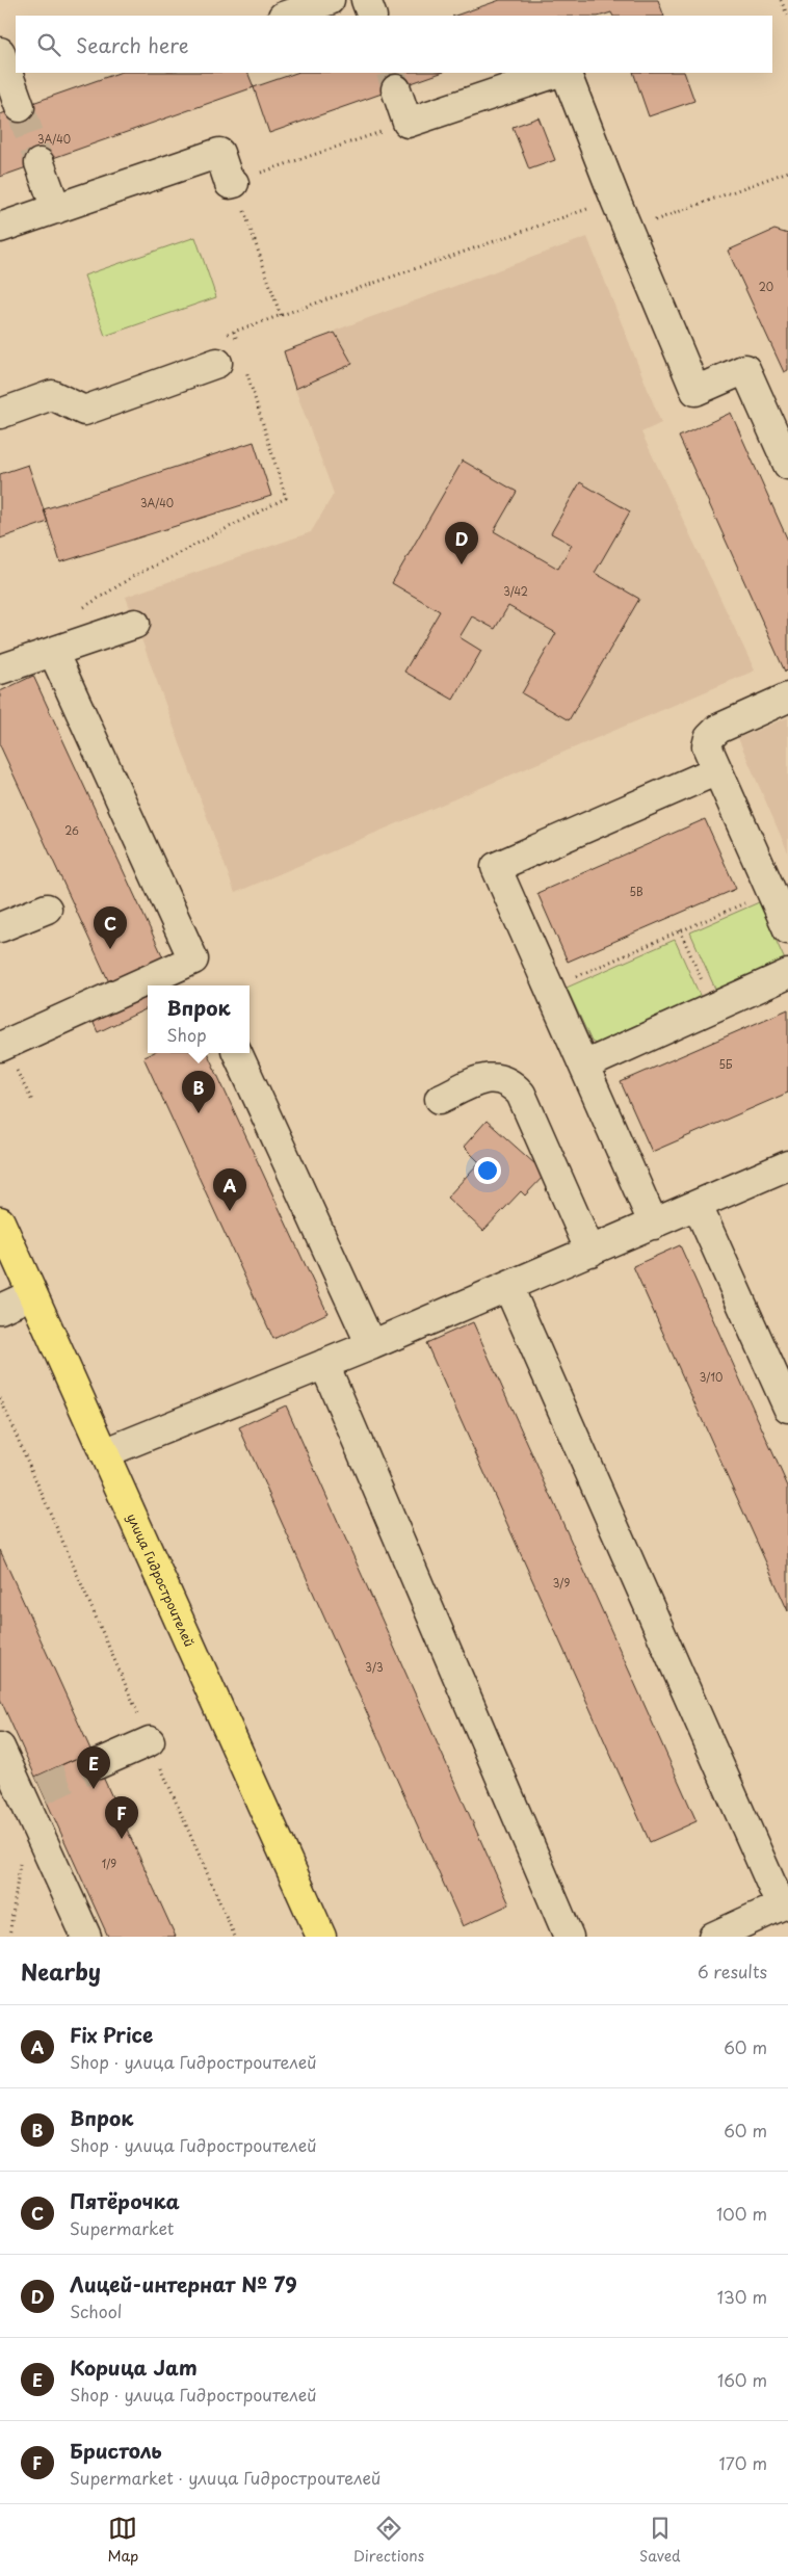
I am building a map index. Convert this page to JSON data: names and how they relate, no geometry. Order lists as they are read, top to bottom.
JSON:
{
  "streets": {
    "main road": ["улица Гидростроителей"]
  },
  "house_numbers": [
    "3А/40",
    "20",
    "3А/40",
    "3/42",
    "26",
    "5В",
    "5Б",
    "3/10",
    "3/9",
    "3/3",
    "1/9"
  ],
  "page": {
    "search": "Search here",
    "pins": [
      "D",
      "C",
      "B",
      "A",
      "E",
      "F"
    ],
    "popup": ["Впрок", "Shop"],
    "heading": ["Nearby", "6 results"],
    "list": [
      {
        "mark": "A",
        "name": "Fix Price",
        "note": "Shop · улица Гидростроителей",
        "value": "60 m"
      },
      {
        "mark": "B",
        "name": "Впрок",
        "note": "Shop · улица Гидростроителей",
        "value": "60 m"
      },
      {
        "mark": "C",
        "name": "Пятёрочка",
        "note": "Supermarket",
        "value": "100 m"
      },
      {
        "mark": "D",
        "name": "Лицей-интернат № 79",
        "note": "School",
        "value": "130 m"
      },
      {
        "mark": "E",
        "name": "Корица Jam",
        "note": "Shop · улица Гидростроителей",
        "value": "160 m"
      },
      {
        "mark": "F",
        "name": "Бристоль",
        "note": "Supermarket · улица Гидростроителей",
        "value": "170 m"
      }
    ],
    "nav": ["Map", "Directions", "Saved"]
  }
}
